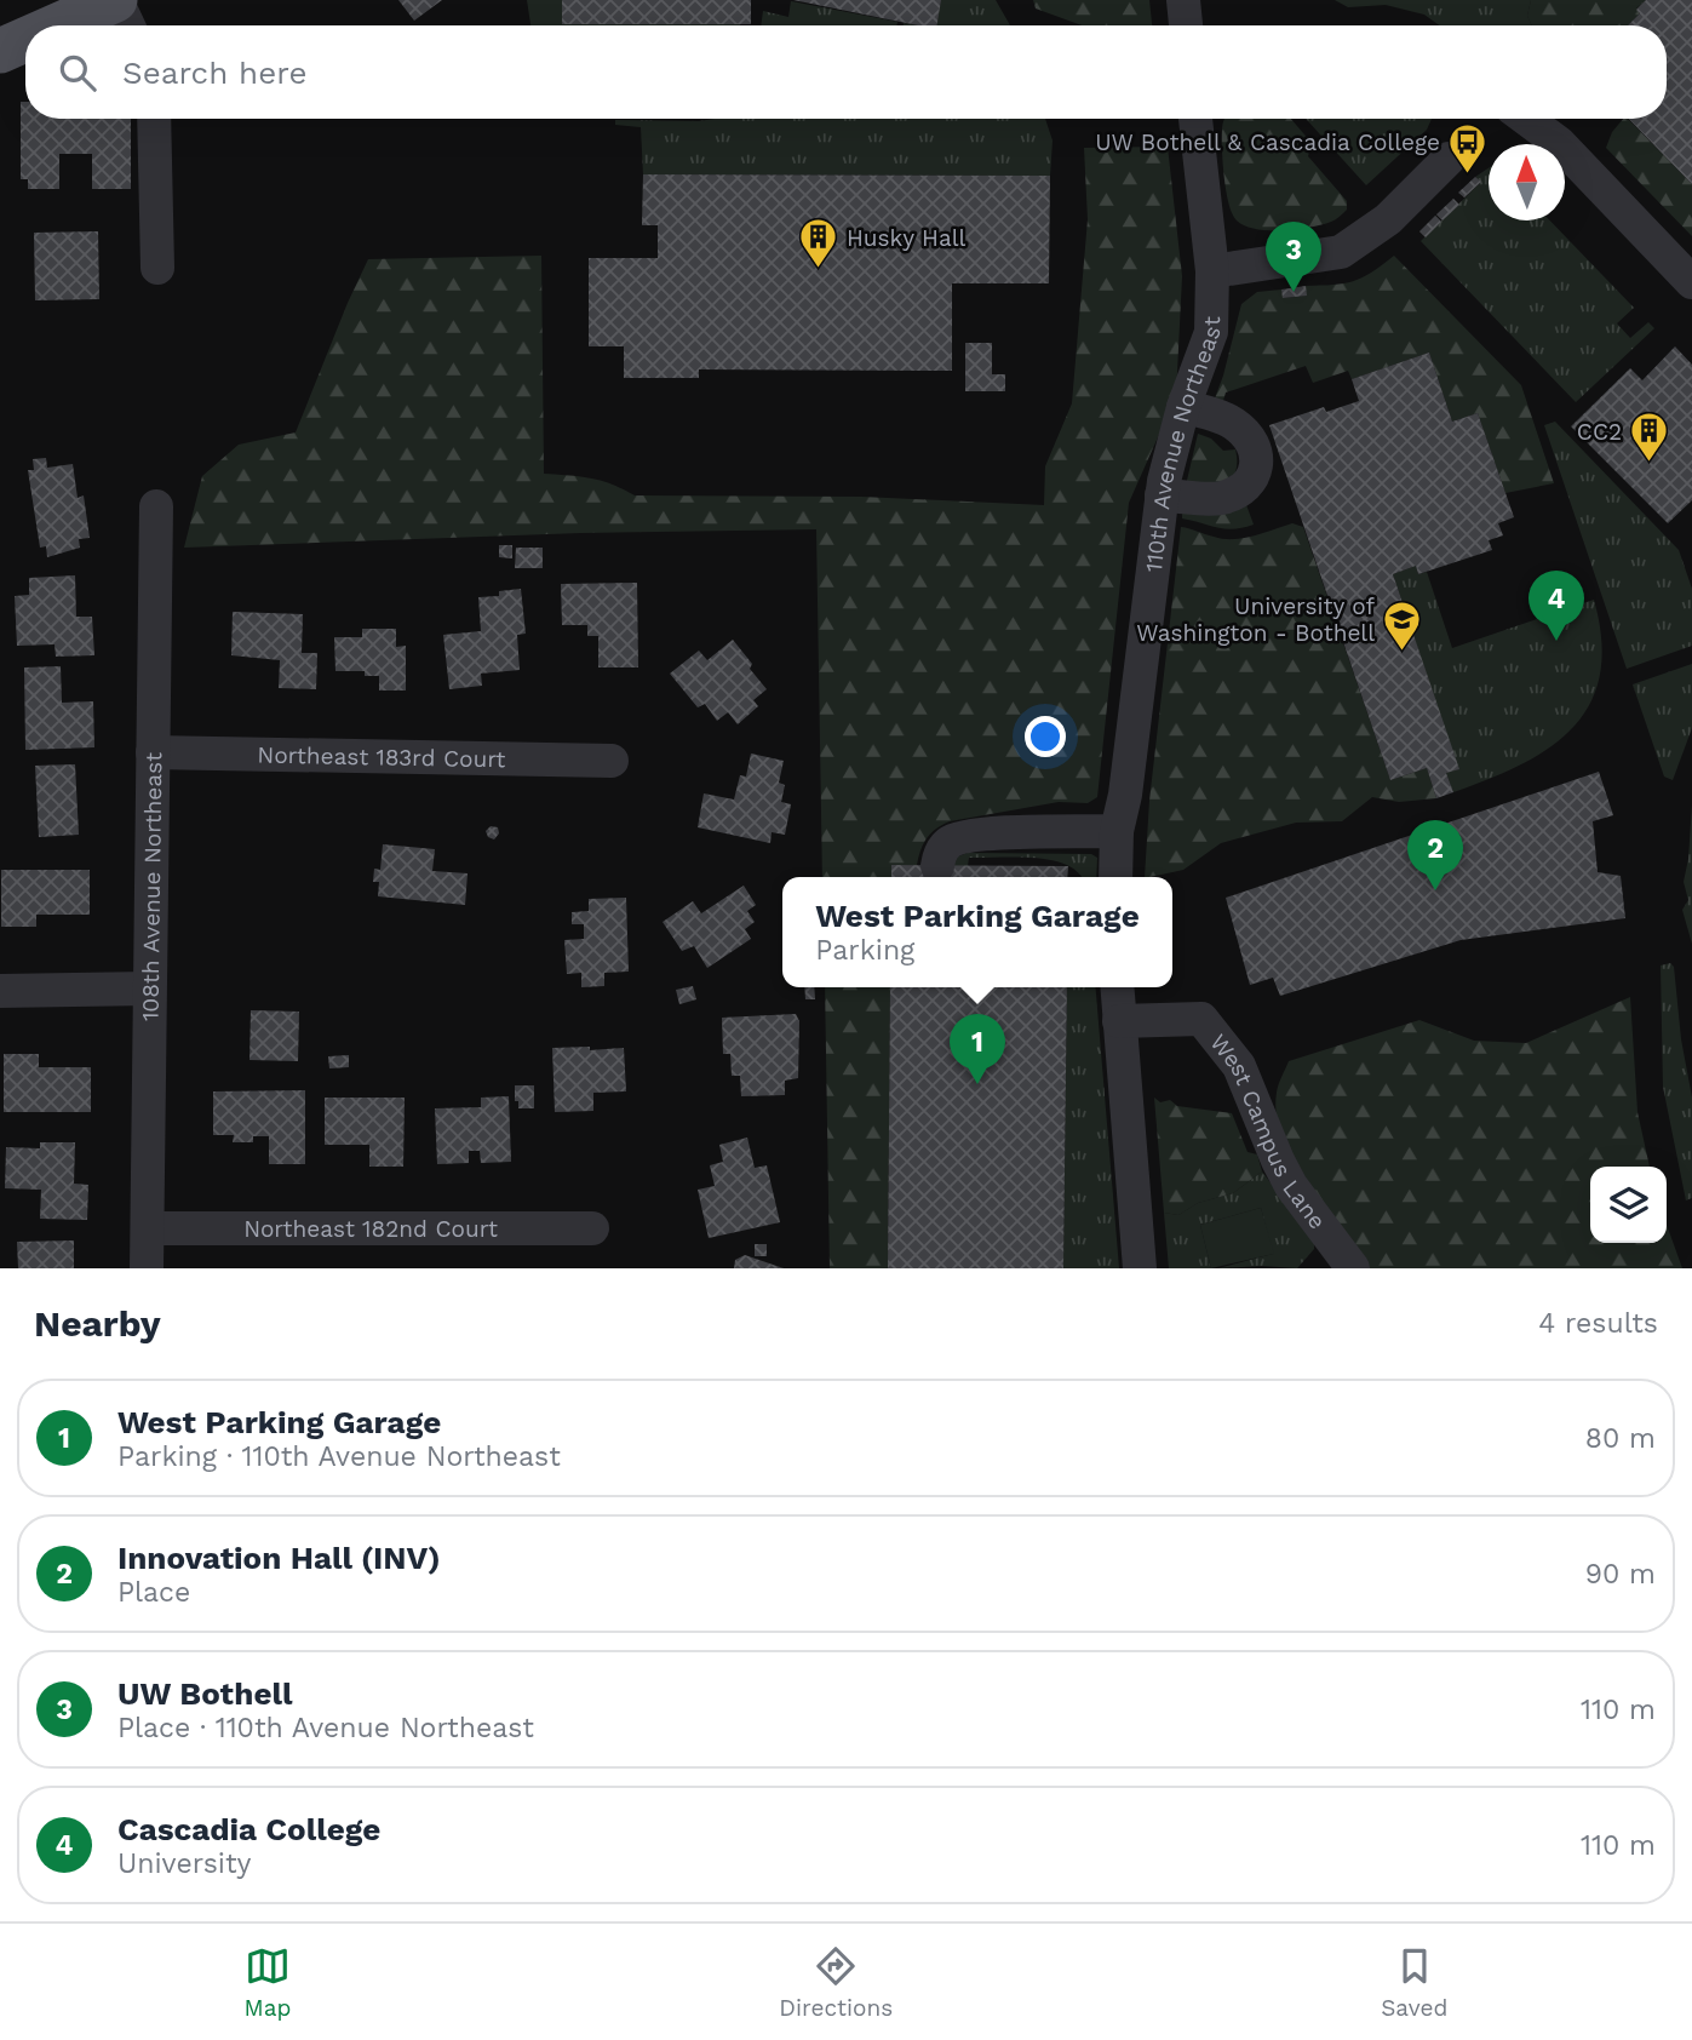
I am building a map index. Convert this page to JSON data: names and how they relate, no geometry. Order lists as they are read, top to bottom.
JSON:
{
  "streets": {
    "street": [
      "110th Avenue Northeast",
      "Northeast 183rd Court",
      "108th Avenue Northeast",
      "West Campus Lane",
      "Northeast 182nd Court"
    ]
  },
  "crossings": [
    ["Northeast 183rd Court", "108th Avenue Northeast"],
    ["108th Avenue Northeast", "Northeast 182nd Court"]
  ],
  "places": {
    "bus stop": ["UW Bothell & Cascadia College"],
    "building": ["Husky Hall", "CC2"],
    "school or university": ["University of Washington - Bothell"]
  },
  "north": "top",
  "page": {
    "search": "Search here",
    "pins": [
      "3",
      "4",
      "2",
      "1"
    ],
    "popup": ["West Parking Garage", "Parking"],
    "heading": ["Nearby", "4 results"],
    "list": [
      {
        "mark": "1",
        "name": "West Parking Garage",
        "note": "Parking · 110th Avenue Northeast",
        "value": "80 m"
      },
      {
        "mark": "2",
        "name": "Innovation Hall (INV)",
        "note": "Place",
        "value": "90 m"
      },
      {
        "mark": "3",
        "name": "UW Bothell",
        "note": "Place · 110th Avenue Northeast",
        "value": "110 m"
      },
      {
        "mark": "4",
        "name": "Cascadia College",
        "note": "University",
        "value": "110 m"
      }
    ],
    "nav": ["Map", "Directions", "Saved"]
  }
}
